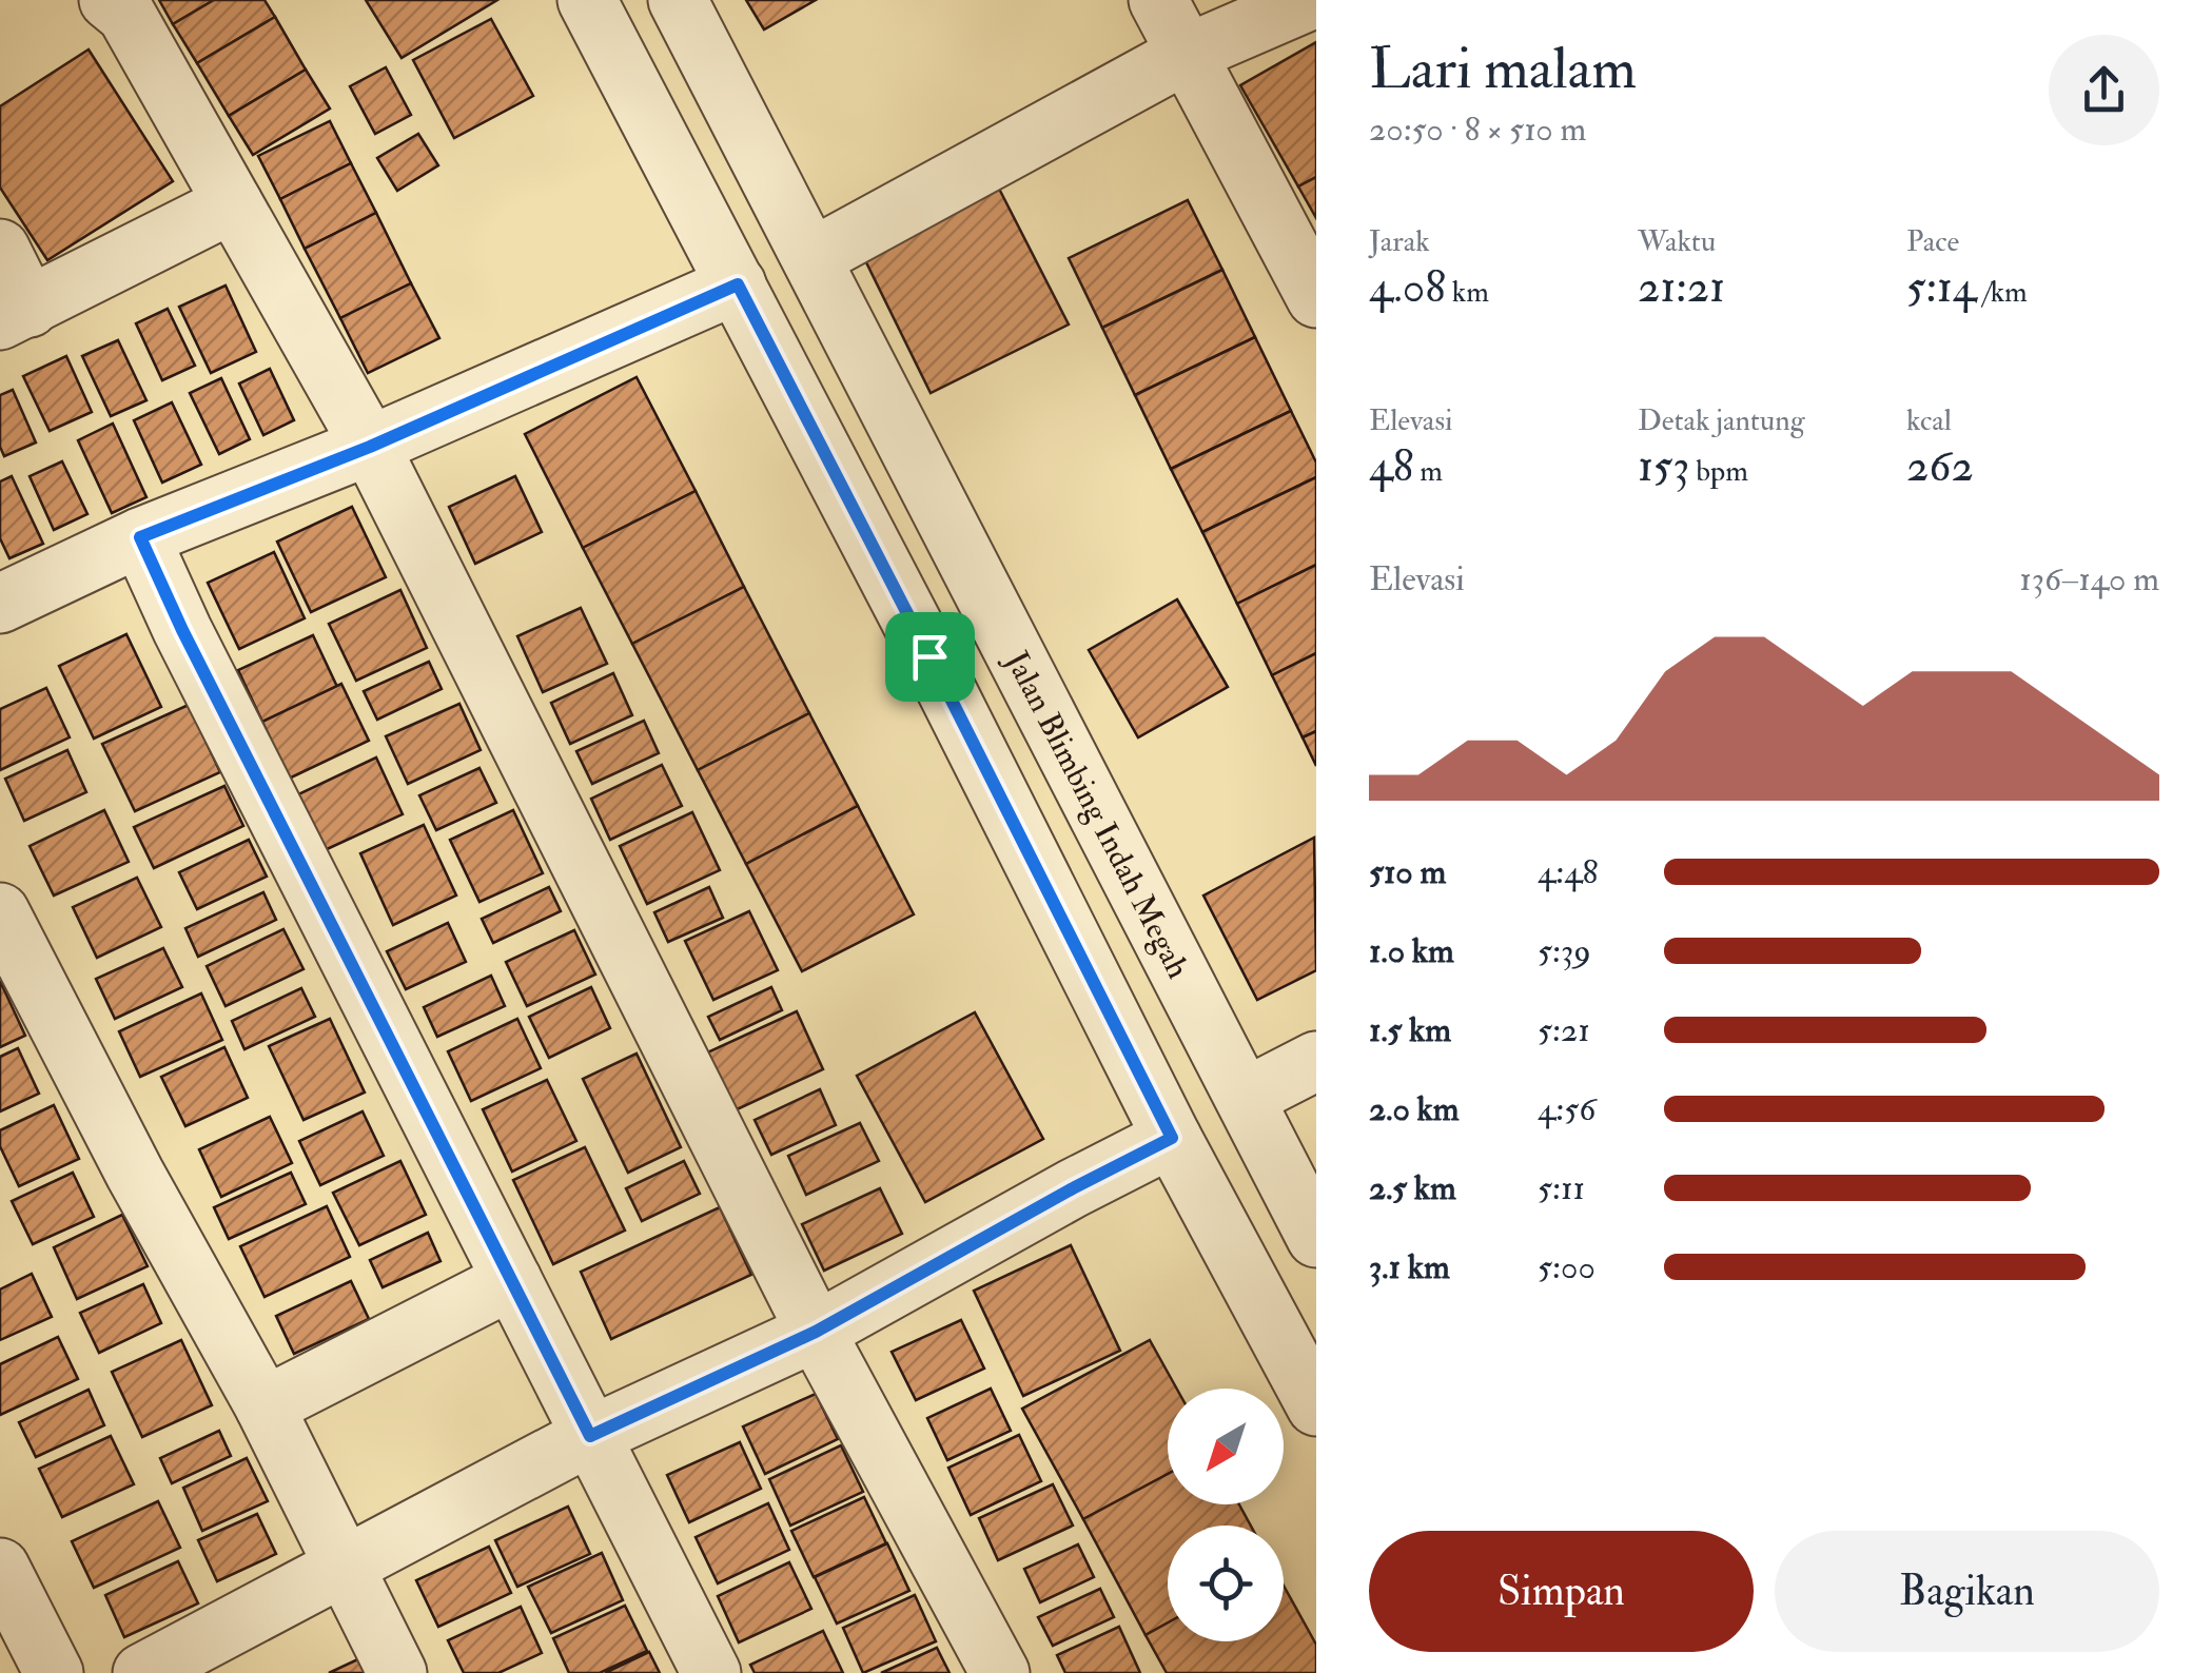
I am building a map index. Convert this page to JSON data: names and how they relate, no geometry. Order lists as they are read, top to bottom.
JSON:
{
  "streets": {
    "street": ["Jalan Blimbing Indah Megah"]
  },
  "north": "bottom left",
  "page": {
    "heading": ["Lari malam", "20:50 · 8 × 510 m"],
    "stats": [
      ["Jarak", "4.08 km"],
      ["Waktu", "21:21"],
      ["Pace", "5:14 /km"],
      ["Elevasi", "48 m"],
      ["Detak jantung", "153 bpm"],
      ["kcal", "262"]
    ],
    "chart": ["Elevasi", "136–140 m"],
    "list": [
      {
        "name": "510 m",
        "note": "4:48"
      },
      {
        "name": "1.0 km",
        "note": "5:39"
      },
      {
        "name": "1.5 km",
        "note": "5:21"
      },
      {
        "name": "2.0 km",
        "note": "4:56"
      },
      {
        "name": "2.5 km",
        "note": "5:11"
      },
      {
        "name": "3.1 km",
        "note": "5:00"
      }
    ],
    "buttons": ["Simpan", "Bagikan"]
  }
}
